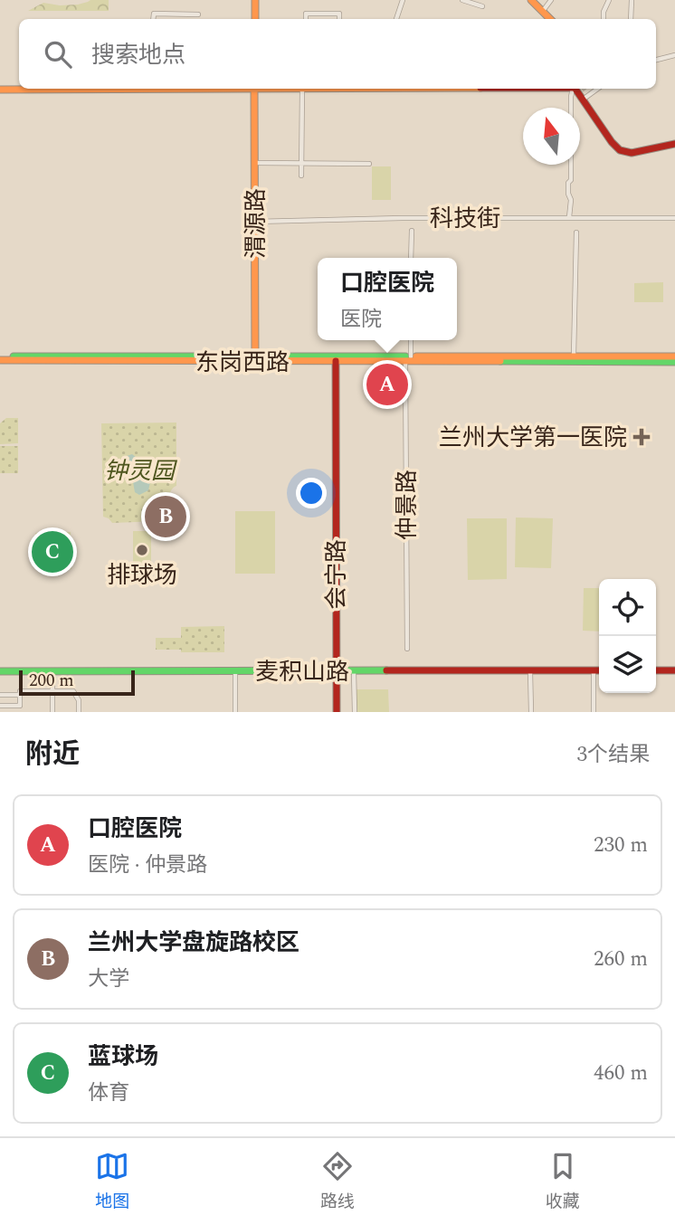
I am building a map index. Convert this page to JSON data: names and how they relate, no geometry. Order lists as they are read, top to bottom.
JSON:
{
  "streets": {
    "main road": [
      "渭源路",
      "东岗西路",
      "会宁路",
      "麦积山路"
    ],
    "street": ["科技街", "仲景路"]
  },
  "crossings": [
    ["科技街", "渭源路"],
    ["渭源路", "东岗西路"],
    ["东岗西路", "仲景路"],
    ["东岗西路", "会宁路"],
    ["会宁路", "麦积山路"]
  ],
  "parks": ["钟灵园"],
  "places": {
    "health": ["兰州大学第一医院"],
    "other": ["排球场"]
  },
  "scale_bar": "200 m",
  "north": "top",
  "page": {
    "search": "搜索地点",
    "popup": ["口腔医院", "医院"],
    "pins": ["A", "B", "C"],
    "scale": "200 m",
    "heading": ["附近", "3个结果"],
    "list": [
      {
        "mark": "A",
        "name": "口腔医院",
        "note": "医院 · 仲景路",
        "value": "230 m"
      },
      {
        "mark": "B",
        "name": "兰州大学盘旋路校区",
        "note": "大学",
        "value": "260 m"
      },
      {
        "mark": "C",
        "name": "蓝球场",
        "note": "体育",
        "value": "460 m"
      }
    ],
    "nav": ["地图", "路线", "收藏"]
  }
}
